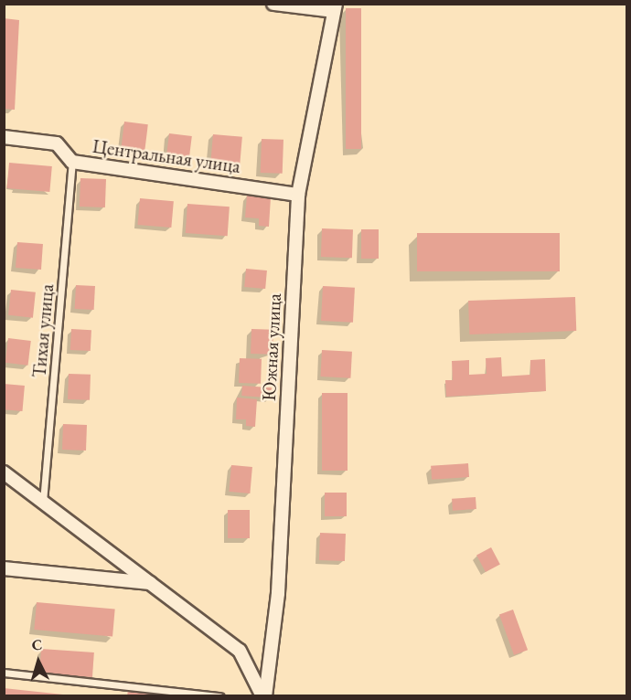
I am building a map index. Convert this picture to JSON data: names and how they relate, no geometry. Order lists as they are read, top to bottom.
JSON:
{
  "streets": {
    "street": ["Центральная улица", "Южная улица"],
    "lane": ["Тихая улица"]
  },
  "crossings": [
    ["Центральная улица", "Тихая улица"],
    ["Центральная улица", "Южная улица"]
  ],
  "north": "top"
}
